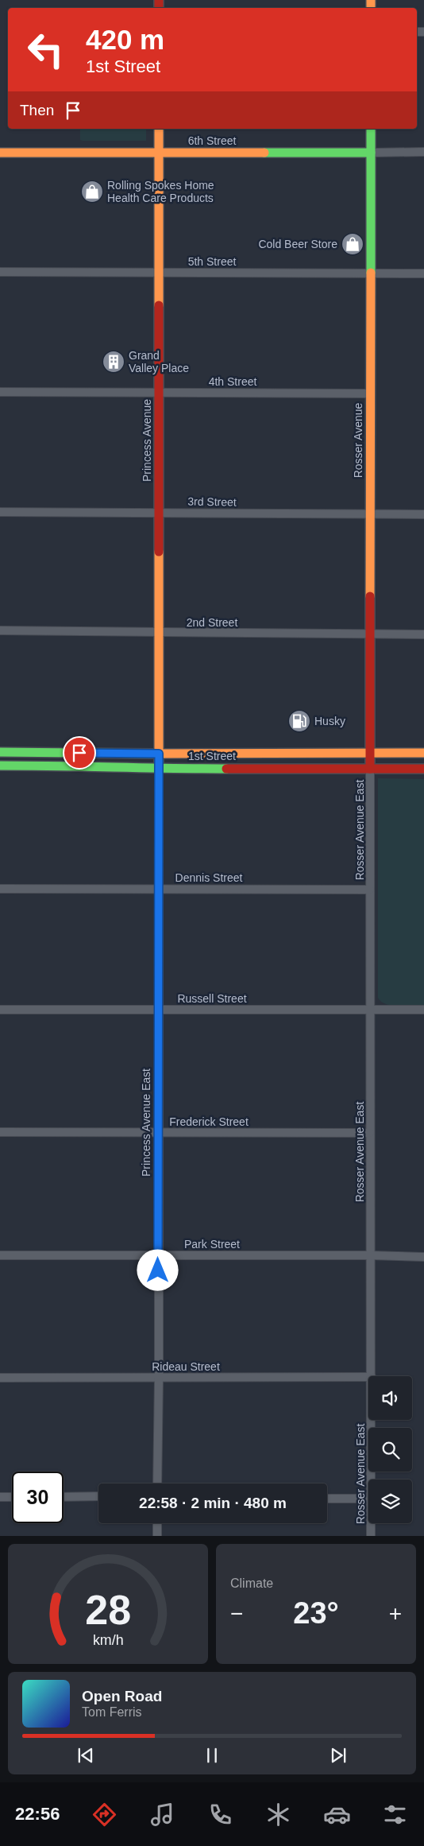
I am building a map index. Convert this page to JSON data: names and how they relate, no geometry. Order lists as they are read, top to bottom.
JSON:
{
  "streets": {
    "street": [
      "6th Street",
      "5th Street",
      "4th Street",
      "Princess Avenue",
      "Rosser Avenue",
      "3rd Street",
      "2nd Street",
      "1st Street",
      "Rosser Avenue East",
      "Dennis Street",
      "Russell Street",
      "Frederick Street",
      "Princess Avenue East",
      "Park Street",
      "Rideau Street"
    ]
  },
  "crossings": [
    ["6th Street", "Princess Avenue"],
    ["6th Street", "Rosser Avenue"],
    ["5th Street", "Princess Avenue"],
    ["5th Street", "Rosser Avenue"],
    ["4th Street", "Princess Avenue"],
    ["4th Street", "Rosser Avenue"],
    ["Princess Avenue", "3rd Street"],
    ["Princess Avenue", "2nd Street"],
    ["Princess Avenue", "1st Street"],
    ["Princess Avenue", "Princess Avenue East"],
    ["Rosser Avenue", "3rd Street"],
    ["Rosser Avenue", "2nd Street"],
    ["Rosser Avenue", "1st Street"],
    ["Rosser Avenue", "Rosser Avenue East"],
    ["1st Street", "Rosser Avenue East"],
    ["1st Street", "Princess Avenue East"],
    ["Rosser Avenue East", "Dennis Street"],
    ["Rosser Avenue East", "Russell Street"],
    ["Rosser Avenue East", "Frederick Street"],
    ["Rosser Avenue East", "Park Street"],
    ["Dennis Street", "Princess Avenue East"],
    ["Russell Street", "Princess Avenue East"],
    ["Frederick Street", "Princess Avenue East"],
    ["Princess Avenue East", "Park Street"],
    ["Princess Avenue East", "Rideau Street"]
  ],
  "places": {
    "shop": ["Rolling Spokes Home Health Care Products", "Cold Beer Store"],
    "building": ["Grand Valley Place"],
    "fuel station": ["Husky"]
  },
  "page": {
    "turn": ["420 m", "1st Street"],
    "then": "Then",
    "limit": "30",
    "trip": "22:58 · 2 min · 480 m",
    "tile": "Climate",
    "heat": ["−", "23°", "+"],
    "song": ["Open Road", "Tom Ferris"],
    "tabs": "22:56",
    "gauge": ["28", "km/h"]
  }
}
